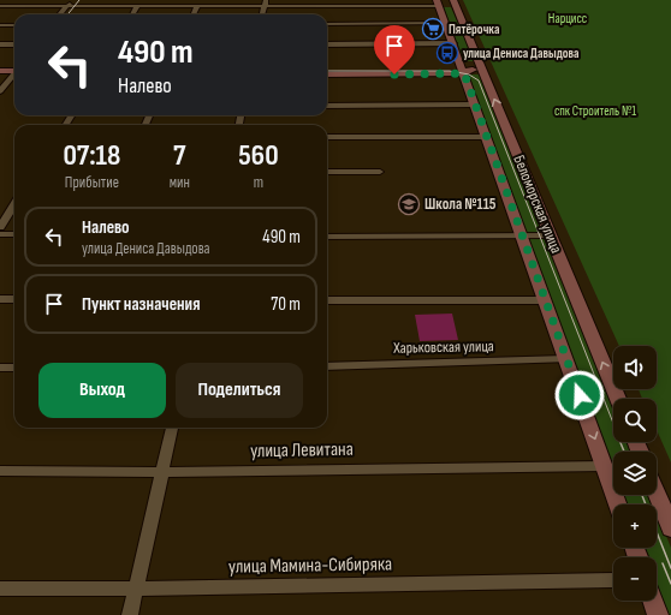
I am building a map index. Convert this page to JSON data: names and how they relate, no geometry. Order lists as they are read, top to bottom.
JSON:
{
  "streets": {
    "main road": ["Беломорская улица"],
    "street": ["Харьковская улица", "улица Левитана", "улица Мамина-Сибиряка"]
  },
  "crossings": [
    ["Беломорская улица", "Харьковская улица"],
    ["Беломорская улица", "улица Левитана"]
  ],
  "parks": ["Нарцисс", "спк Строитель №1"],
  "places": {
    "supermarket": ["Пятёрочка"],
    "bus stop": ["улица Дениса Давыдова"],
    "school or university": ["Школа №115"]
  },
  "page": {
    "turn": ["490 m", "Налево"],
    "eta": [
      "07:18",
      "Прибытие",
      "7",
      "мин",
      "560",
      "m"
    ],
    "list": [
      {
        "name": "Налево",
        "note": "улица Дениса Давыдова",
        "value": "490 m"
      },
      {
        "name": "Пункт назначения",
        "value": "70 m"
      }
    ],
    "map_buttons": ["+", "−"],
    "buttons": ["Выход", "Поделиться"]
  }
}
